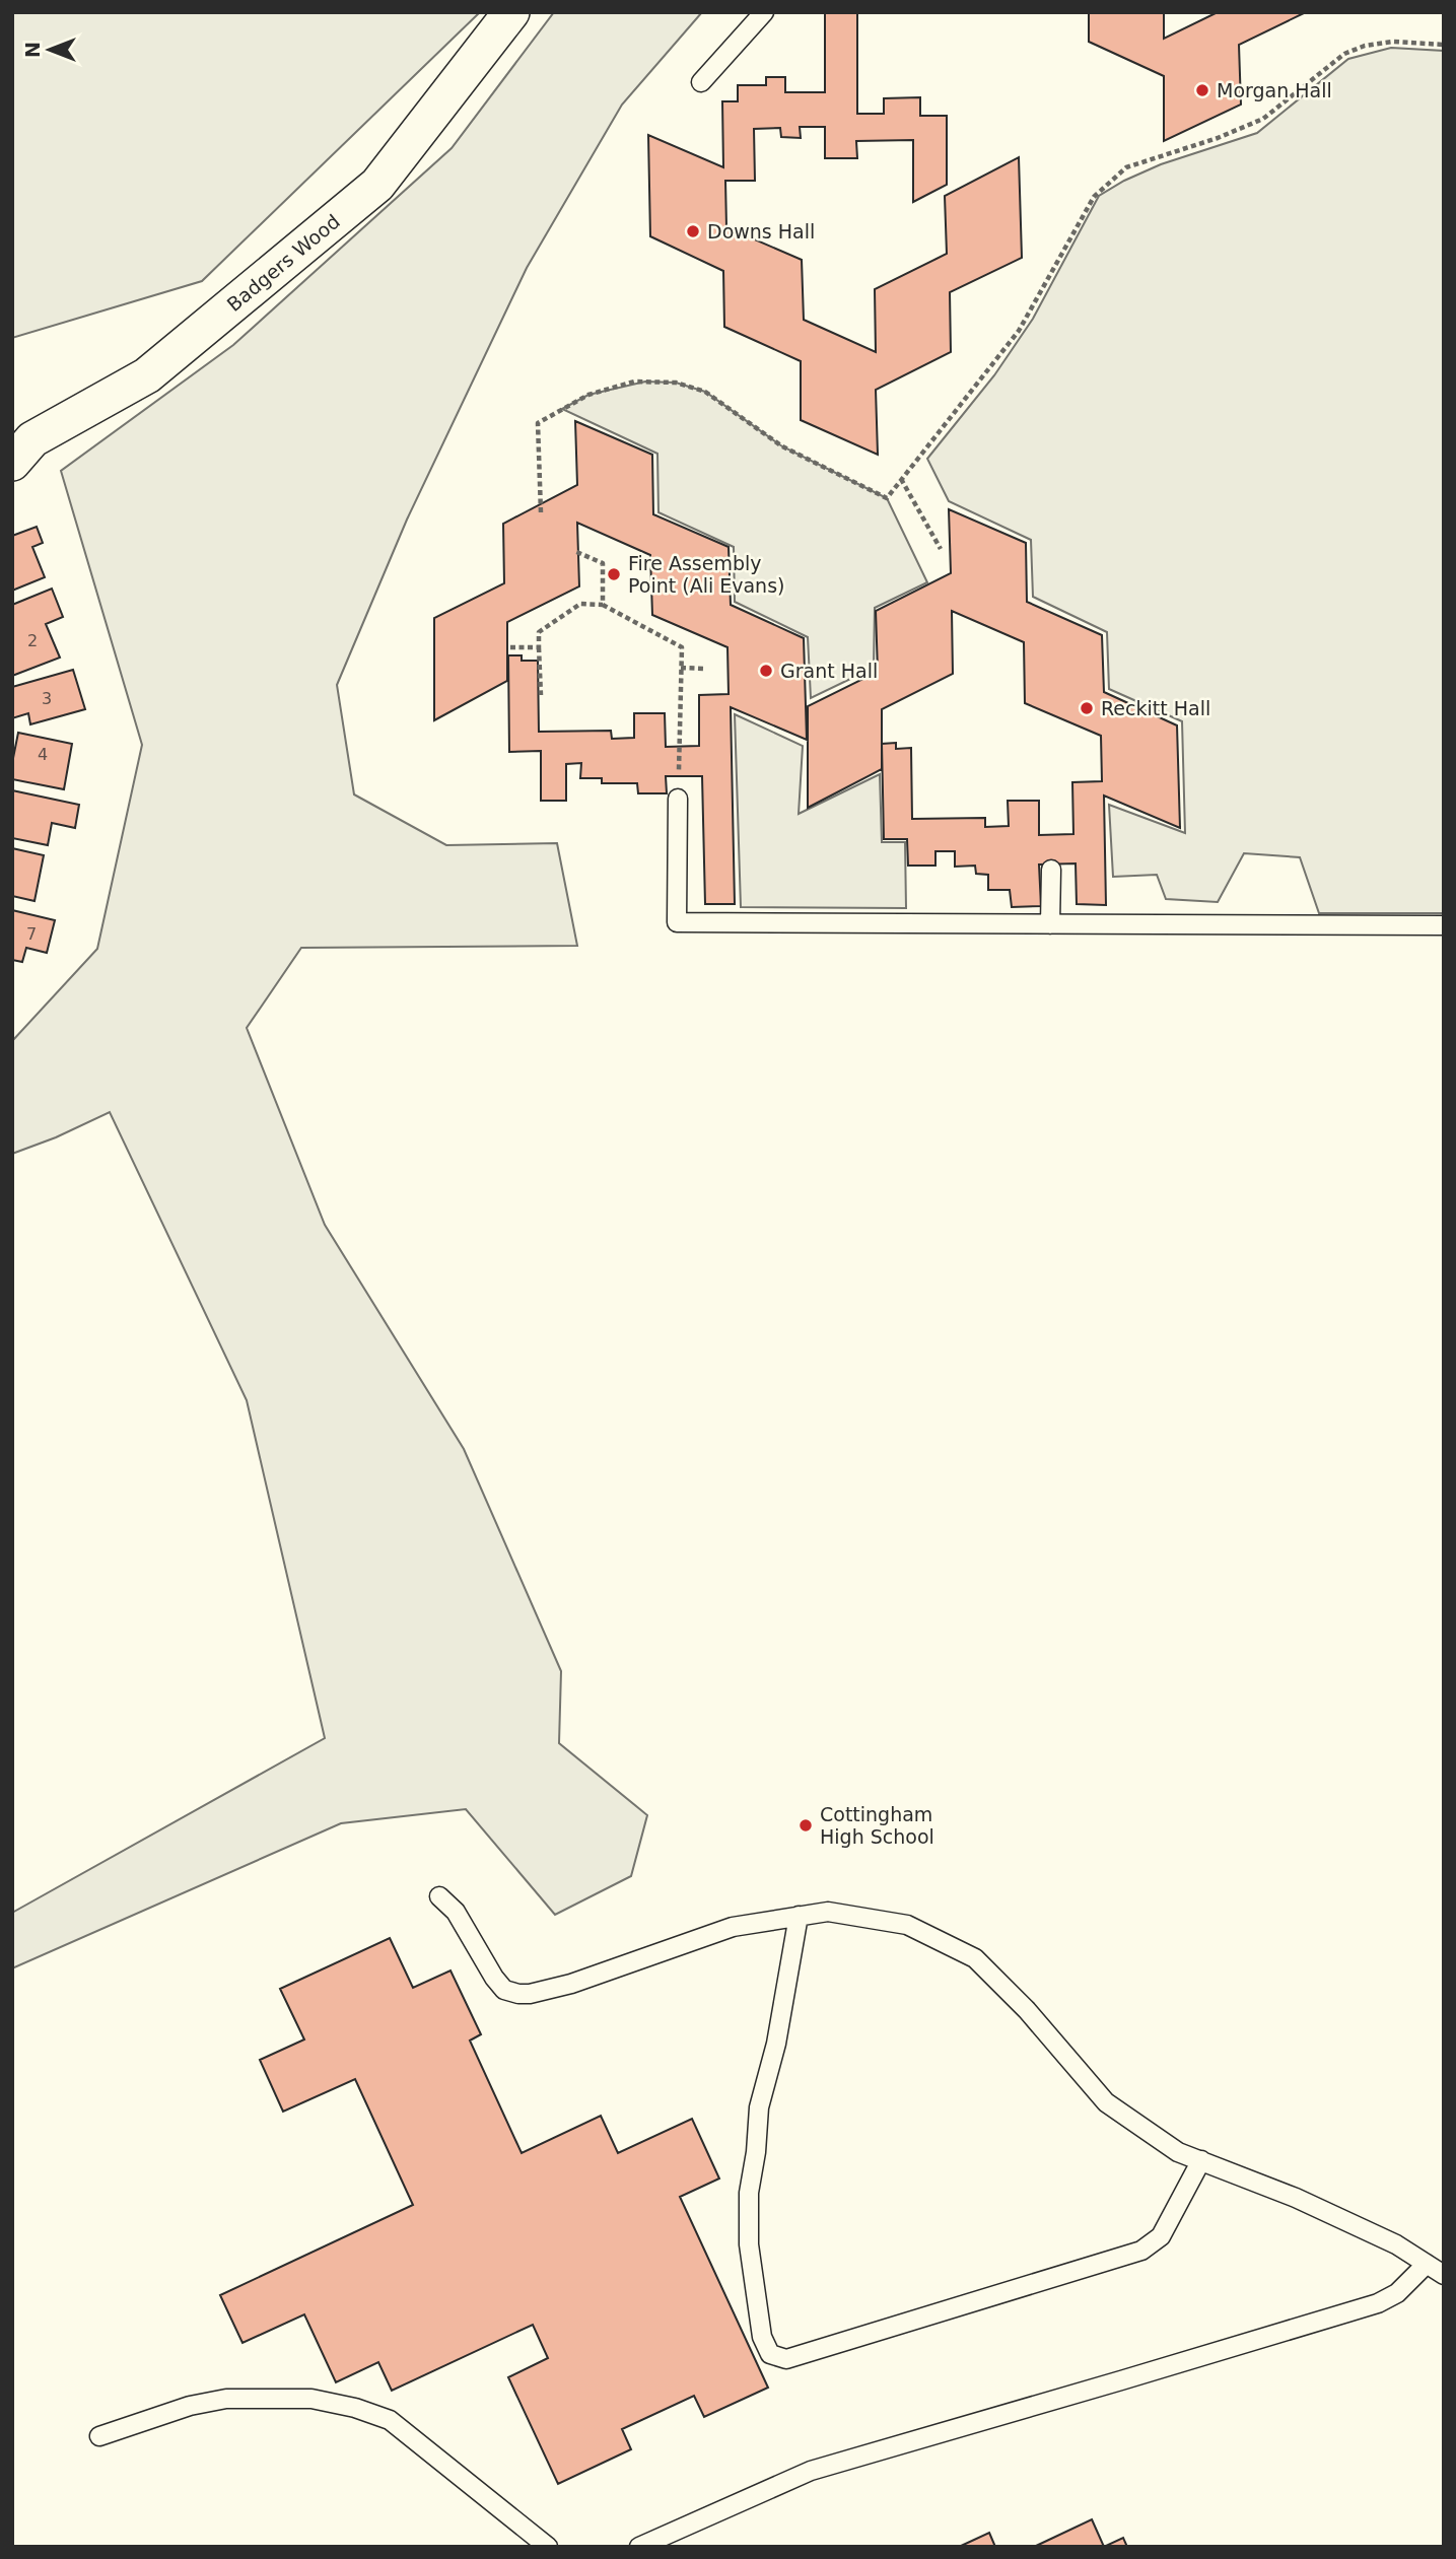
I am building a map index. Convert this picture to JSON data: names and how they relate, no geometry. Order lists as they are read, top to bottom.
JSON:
{
  "streets": {
    "street": ["Badgers Wood"]
  },
  "places": [
    "Morgan Hall",
    "Downs Hall",
    "Fire Assembly Point (Ali Evans)",
    "Grant Hall",
    "Reckitt Hall",
    "Cottingham High School"
  ],
  "house_numbers": [
    "2",
    "3",
    "4",
    "7"
  ],
  "north": "left"
}
